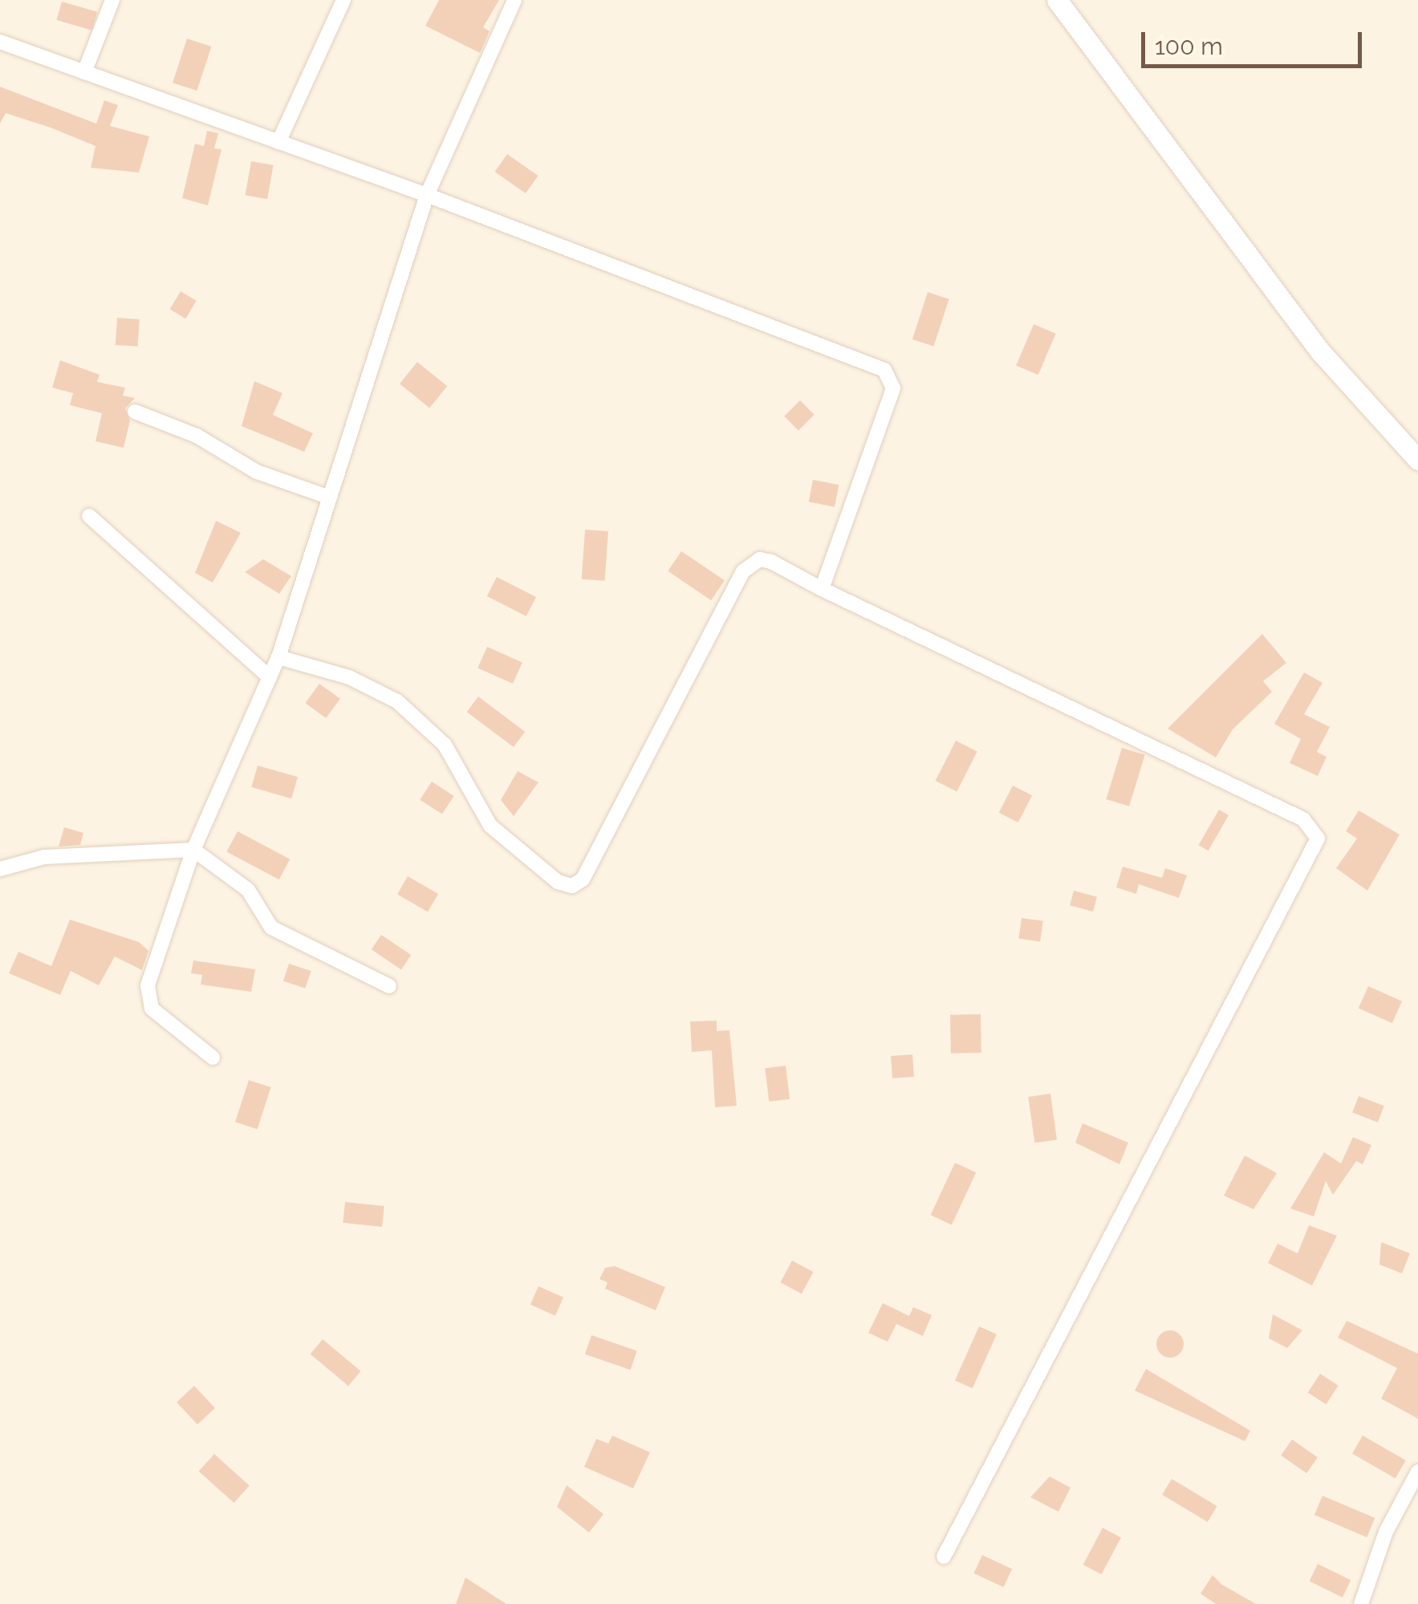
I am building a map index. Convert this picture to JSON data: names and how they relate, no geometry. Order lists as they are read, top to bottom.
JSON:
{
  "scale_bar": "100 m"
}
